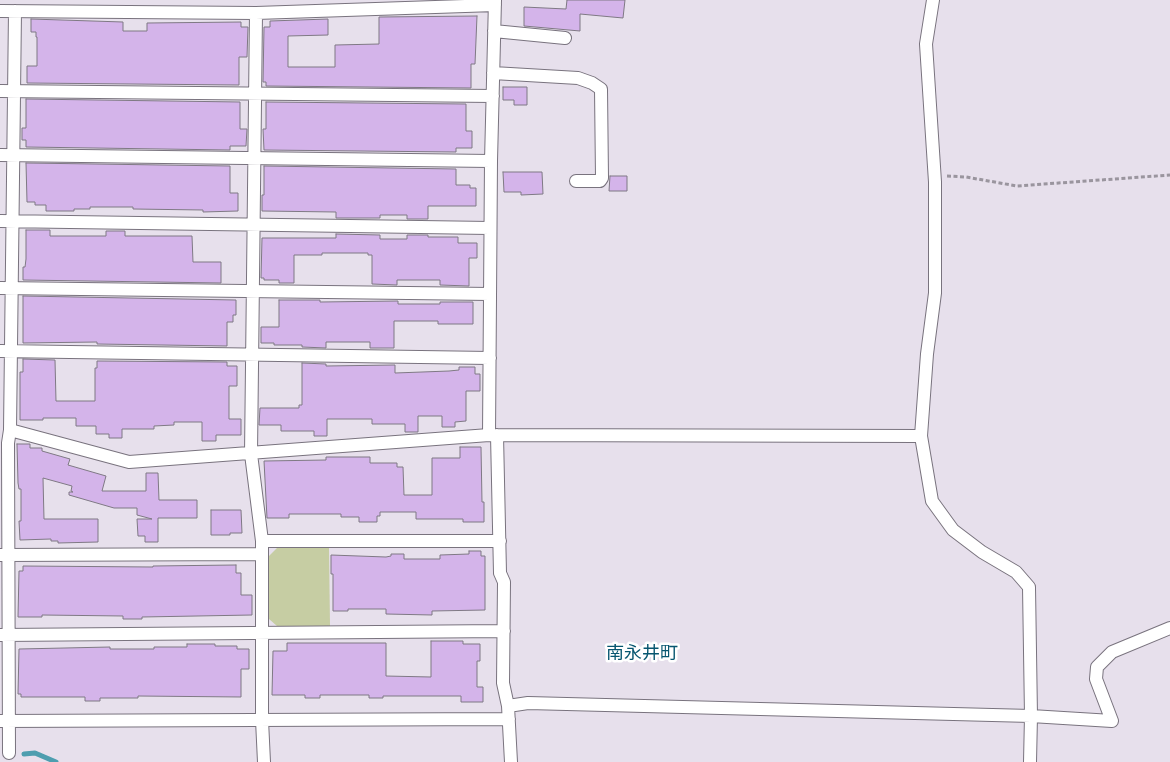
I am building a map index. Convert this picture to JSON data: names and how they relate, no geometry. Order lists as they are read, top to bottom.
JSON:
{
  "districts": ["南永井町"]
}
